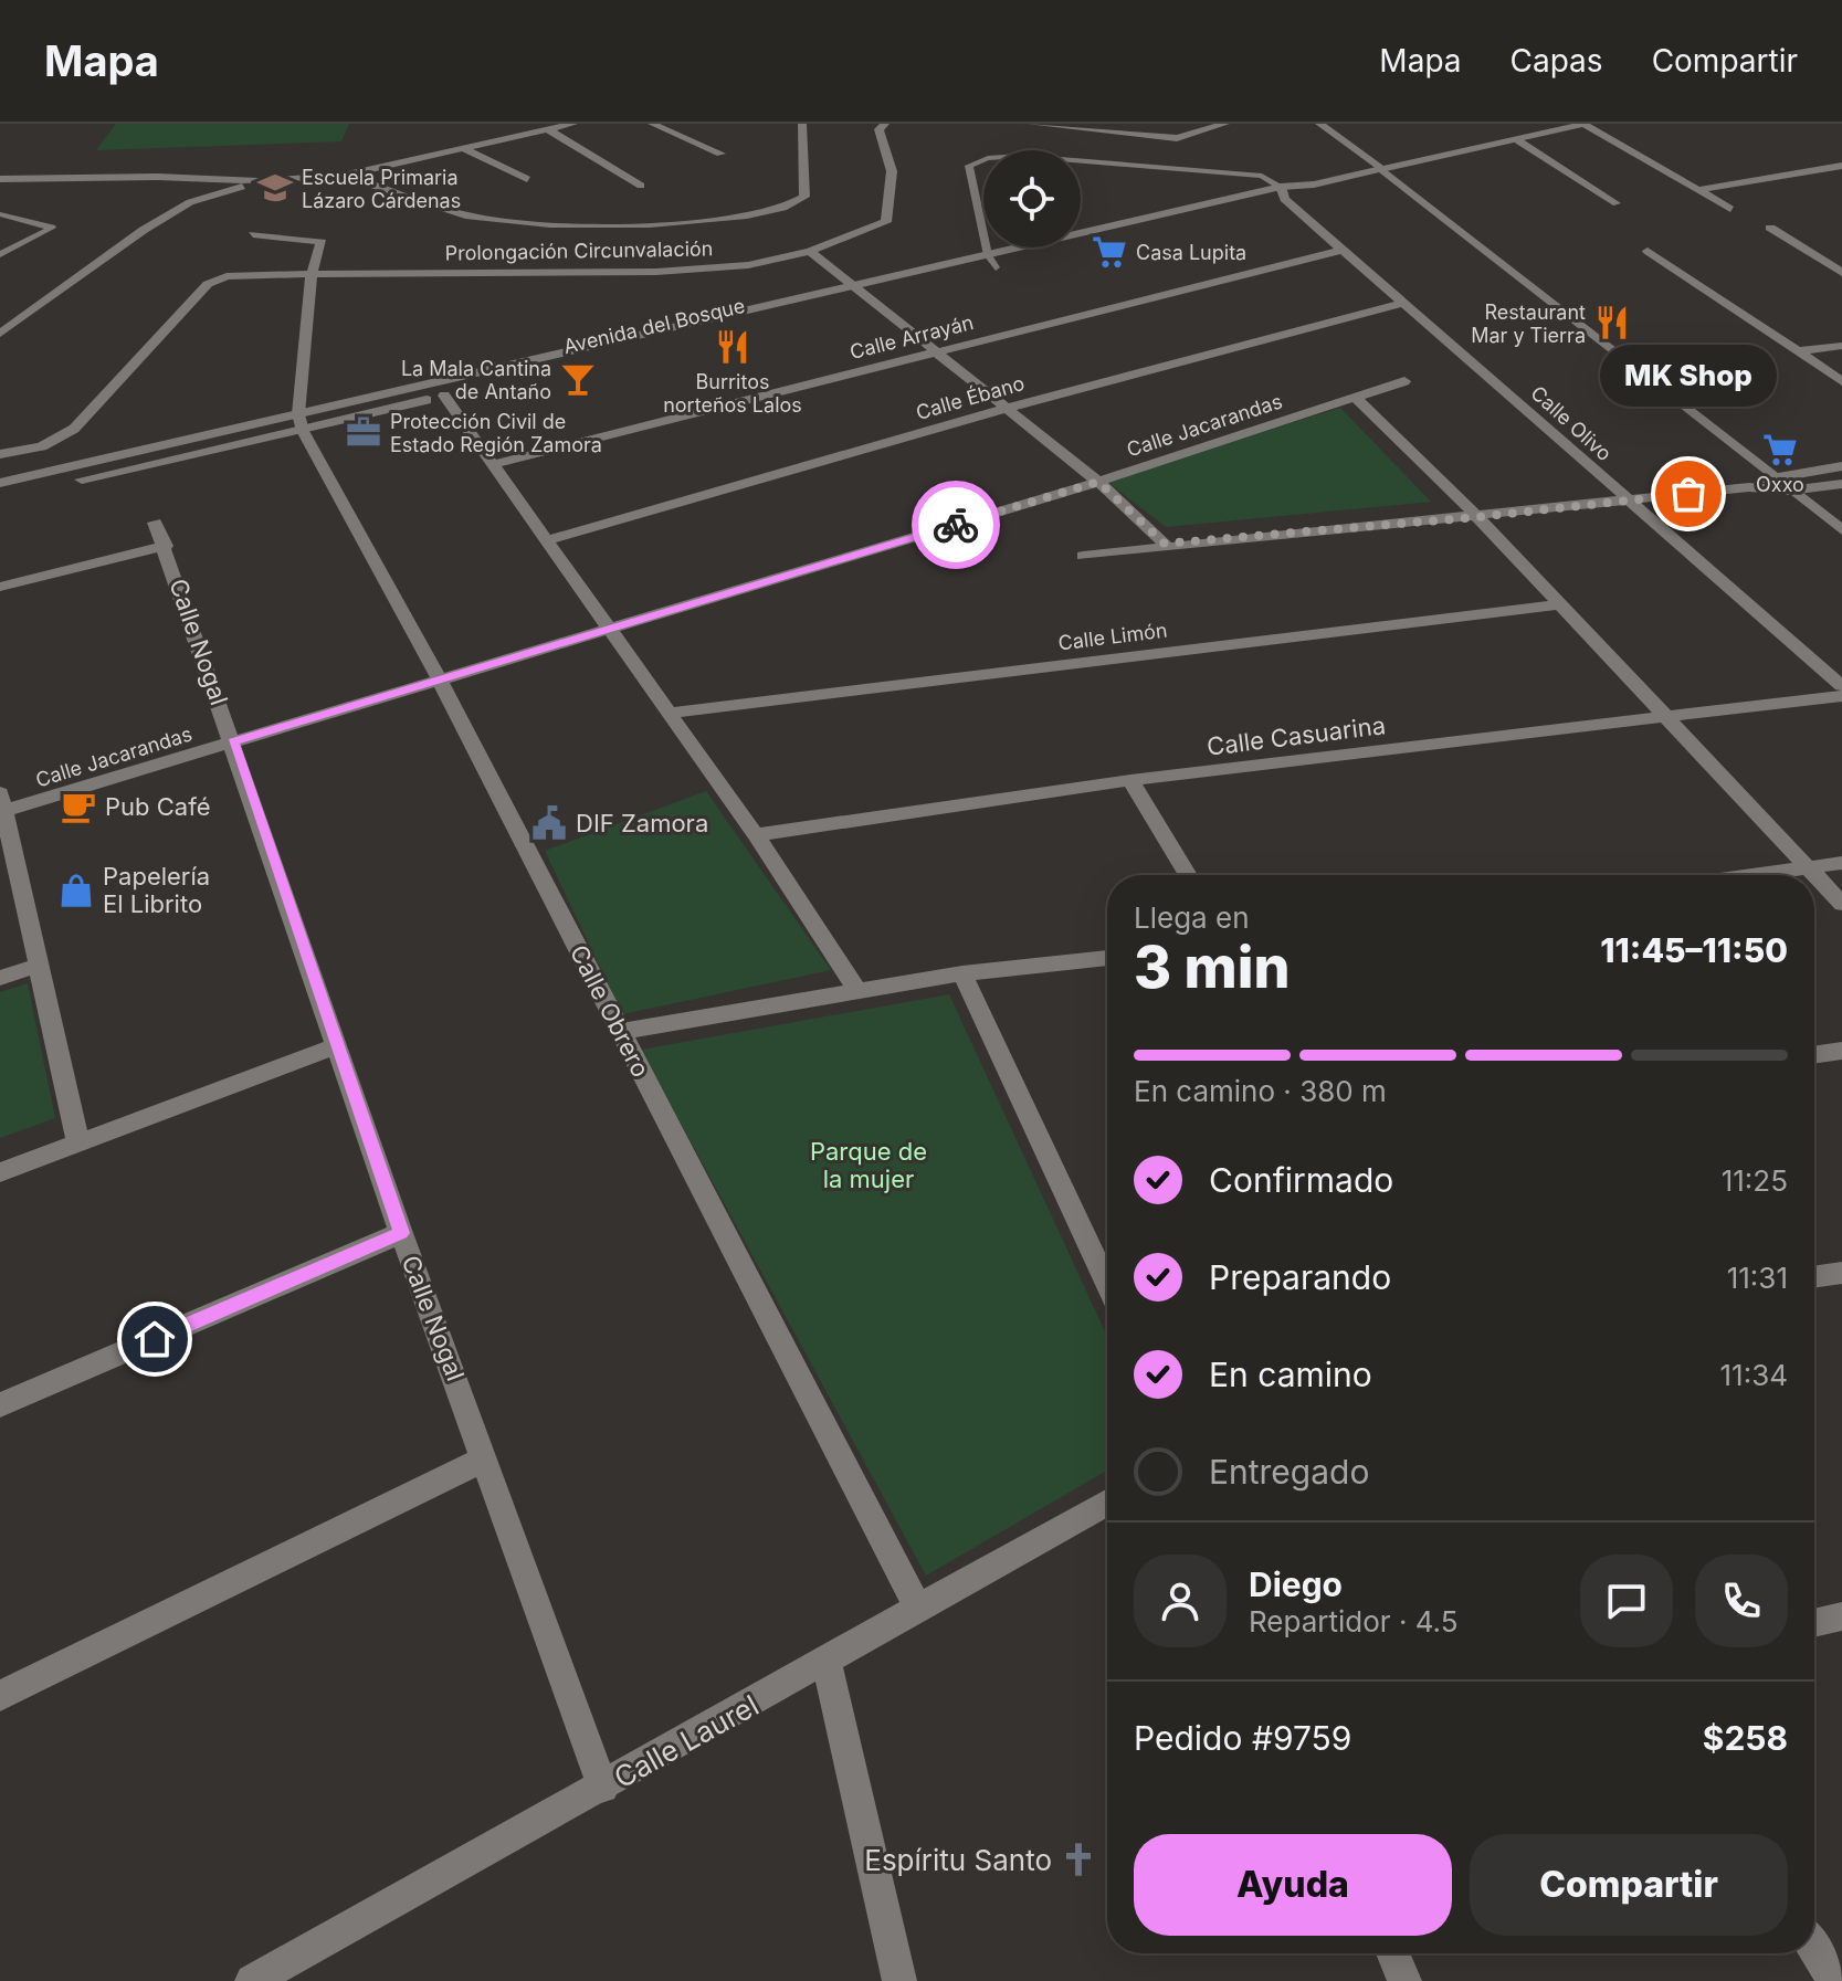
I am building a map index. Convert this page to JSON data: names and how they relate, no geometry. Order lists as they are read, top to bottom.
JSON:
{
  "streets": {
    "street": [
      "Prolongación Circunvalación",
      "Avenida del Bosque",
      "Calle Arrayán",
      "Calle Ébano",
      "Calle Olivo",
      "Calle Jacarandas",
      "Calle Limón",
      "Calle Nogal",
      "Calle Casuarina",
      "Calle Obrero",
      "Calle Laurel"
    ]
  },
  "crossings": [
    ["Avenida del Bosque", "Calle Olivo"],
    ["Avenida del Bosque", "Calle Obrero"],
    ["Calle Arrayán", "Calle Olivo"],
    ["Calle Ébano", "Calle Olivo"],
    ["Calle Jacarandas", "Calle Nogal"],
    ["Calle Jacarandas", "Calle Obrero"],
    ["Calle Nogal", "Calle Laurel"],
    ["Calle Obrero", "Calle Laurel"]
  ],
  "parks": ["Parque de la mujer"],
  "places": {
    "school or university": ["Escuela Primaria Lázaro Cárdenas"],
    "supermarket": ["Casa Lupita", "Oxxo"],
    "restaurant": ["Restaurant Mar y Tierra", "Burritos norteños Lalos"],
    "bar": ["La Mala Cantina de Antaño"],
    "office": ["Protección Civil de Estado Región Zamora"],
    "other": ["MK Shop"],
    "cafe": ["Pub Café"],
    "public building": ["DIF Zamora"],
    "shop": ["Papelería El Librito"],
    "church": ["Espíritu Santo"]
  },
  "page": {
    "header": "Mapa",
    "nav": ["Mapa", "Capas", "Compartir"],
    "bubble": "MK Shop",
    "heading": ["3 min", "Llega en", "11:45–11:50"],
    "panel": [
      "Diego",
      "Repartidor · 4.5",
      "Pedido #9759",
      "$258"
    ],
    "bar": "En camino · 380 m",
    "list": [
      ["Confirmado", "11:25"],
      ["Preparando", "11:31"],
      ["En camino", "11:34"],
      "Entregado"
    ],
    "buttons": ["Ayuda", "Compartir"]
  }
}
